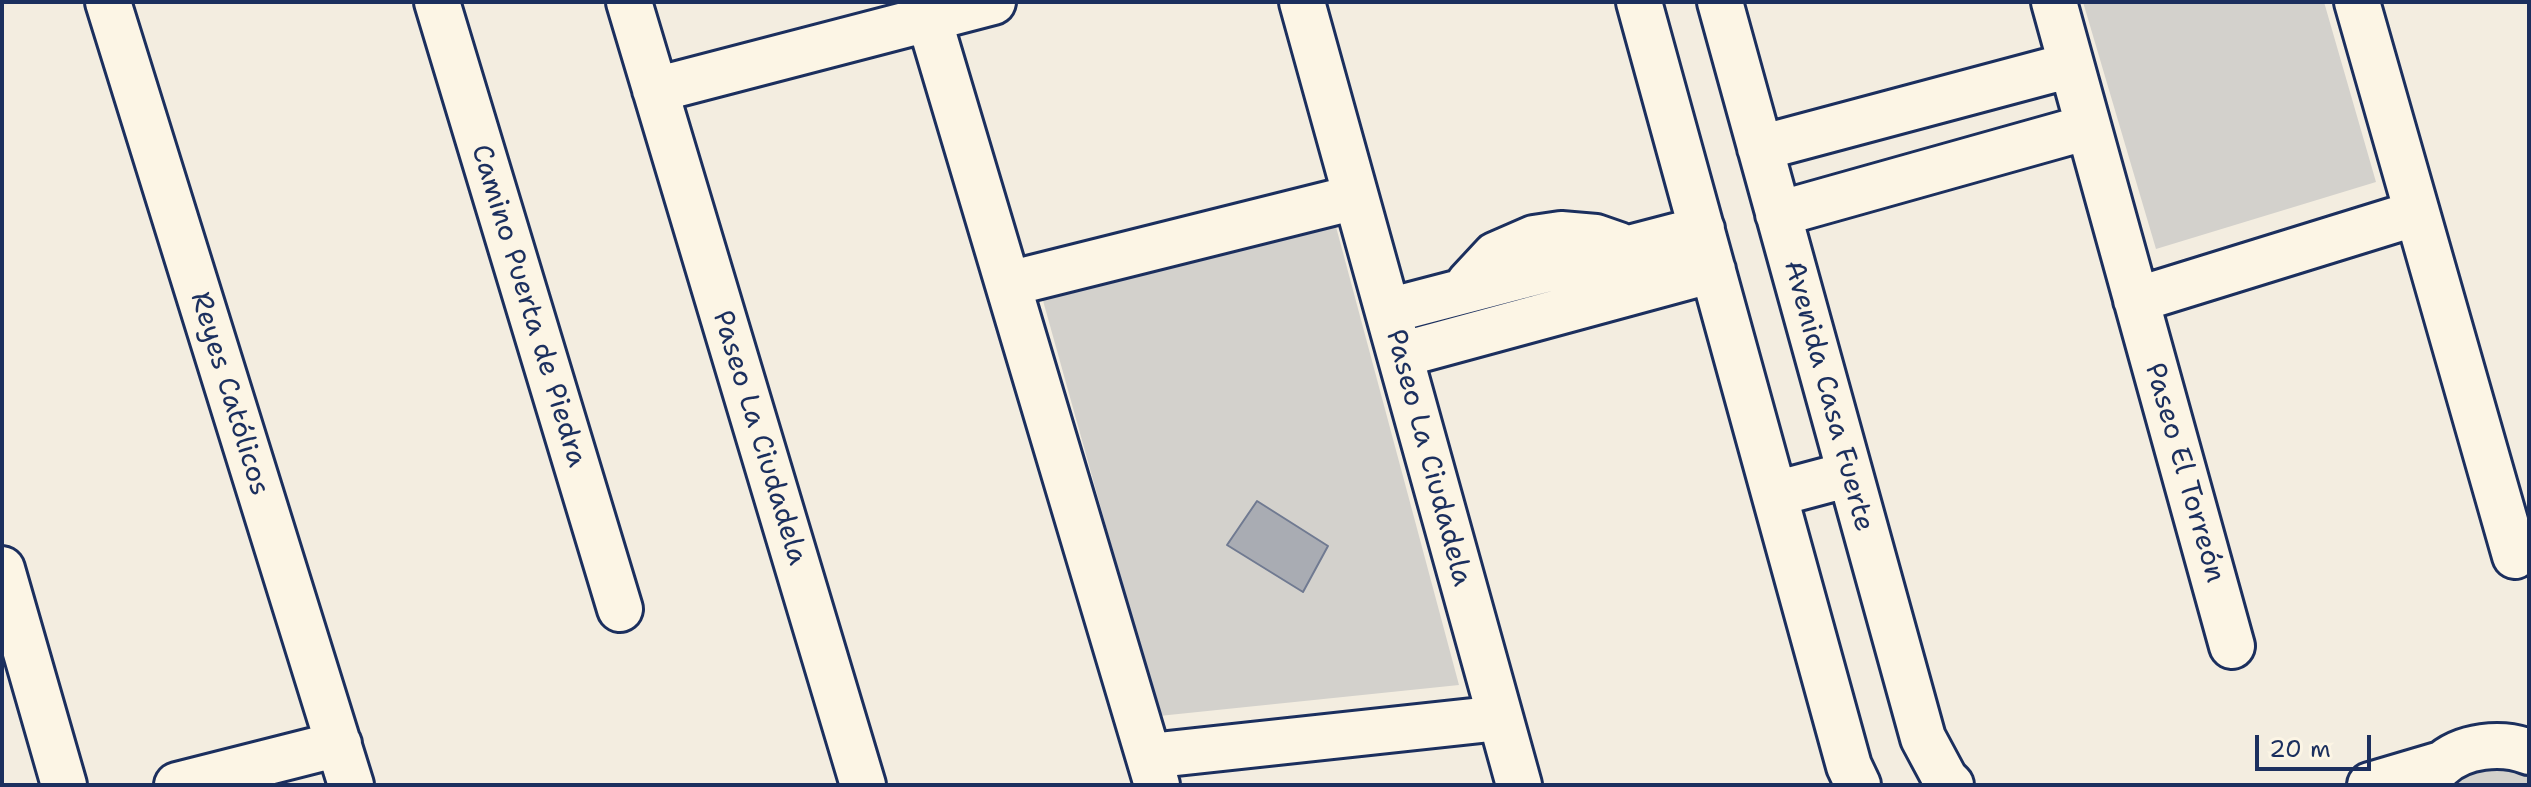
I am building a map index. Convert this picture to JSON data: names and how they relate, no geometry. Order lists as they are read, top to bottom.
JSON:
{
  "streets": {
    "street": [
      "Camino Puerta de Piedra",
      "Reyes Católicos",
      "Avenida Casa Fuerte",
      "Paseo La Ciudadela",
      "Paseo El Torreón"
    ]
  },
  "scale_bar": "20 m"
}
